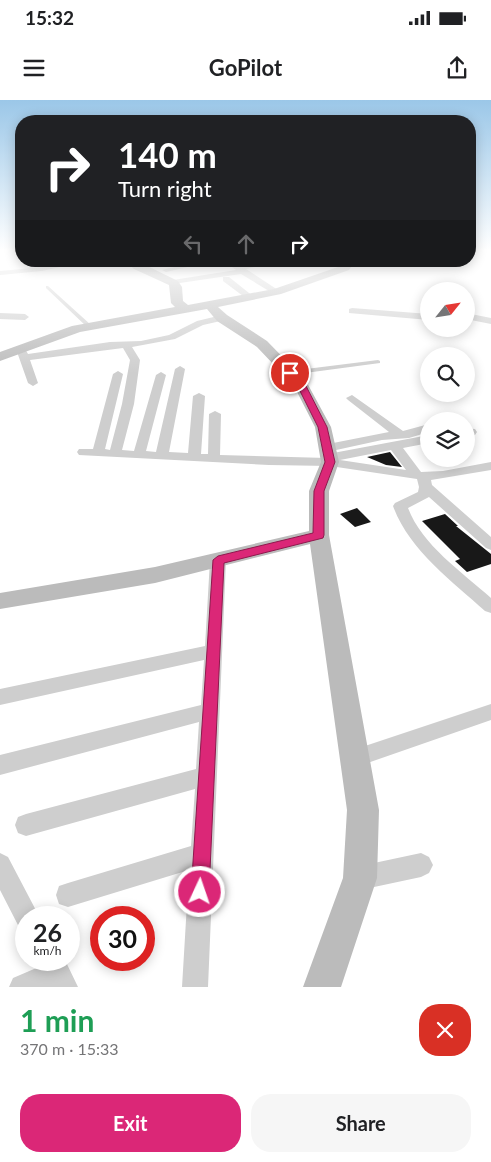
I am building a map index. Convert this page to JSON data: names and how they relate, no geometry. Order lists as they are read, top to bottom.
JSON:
{
  "north": "top right",
  "page": {
    "status": "15:32",
    "header": "GoPilot",
    "turn": ["140 m", "Turn right"],
    "speed": "26 km/h",
    "limit": "30",
    "heading": ["1 min", "370 m · 15:33"],
    "buttons": ["Exit", "Share"]
  }
}
